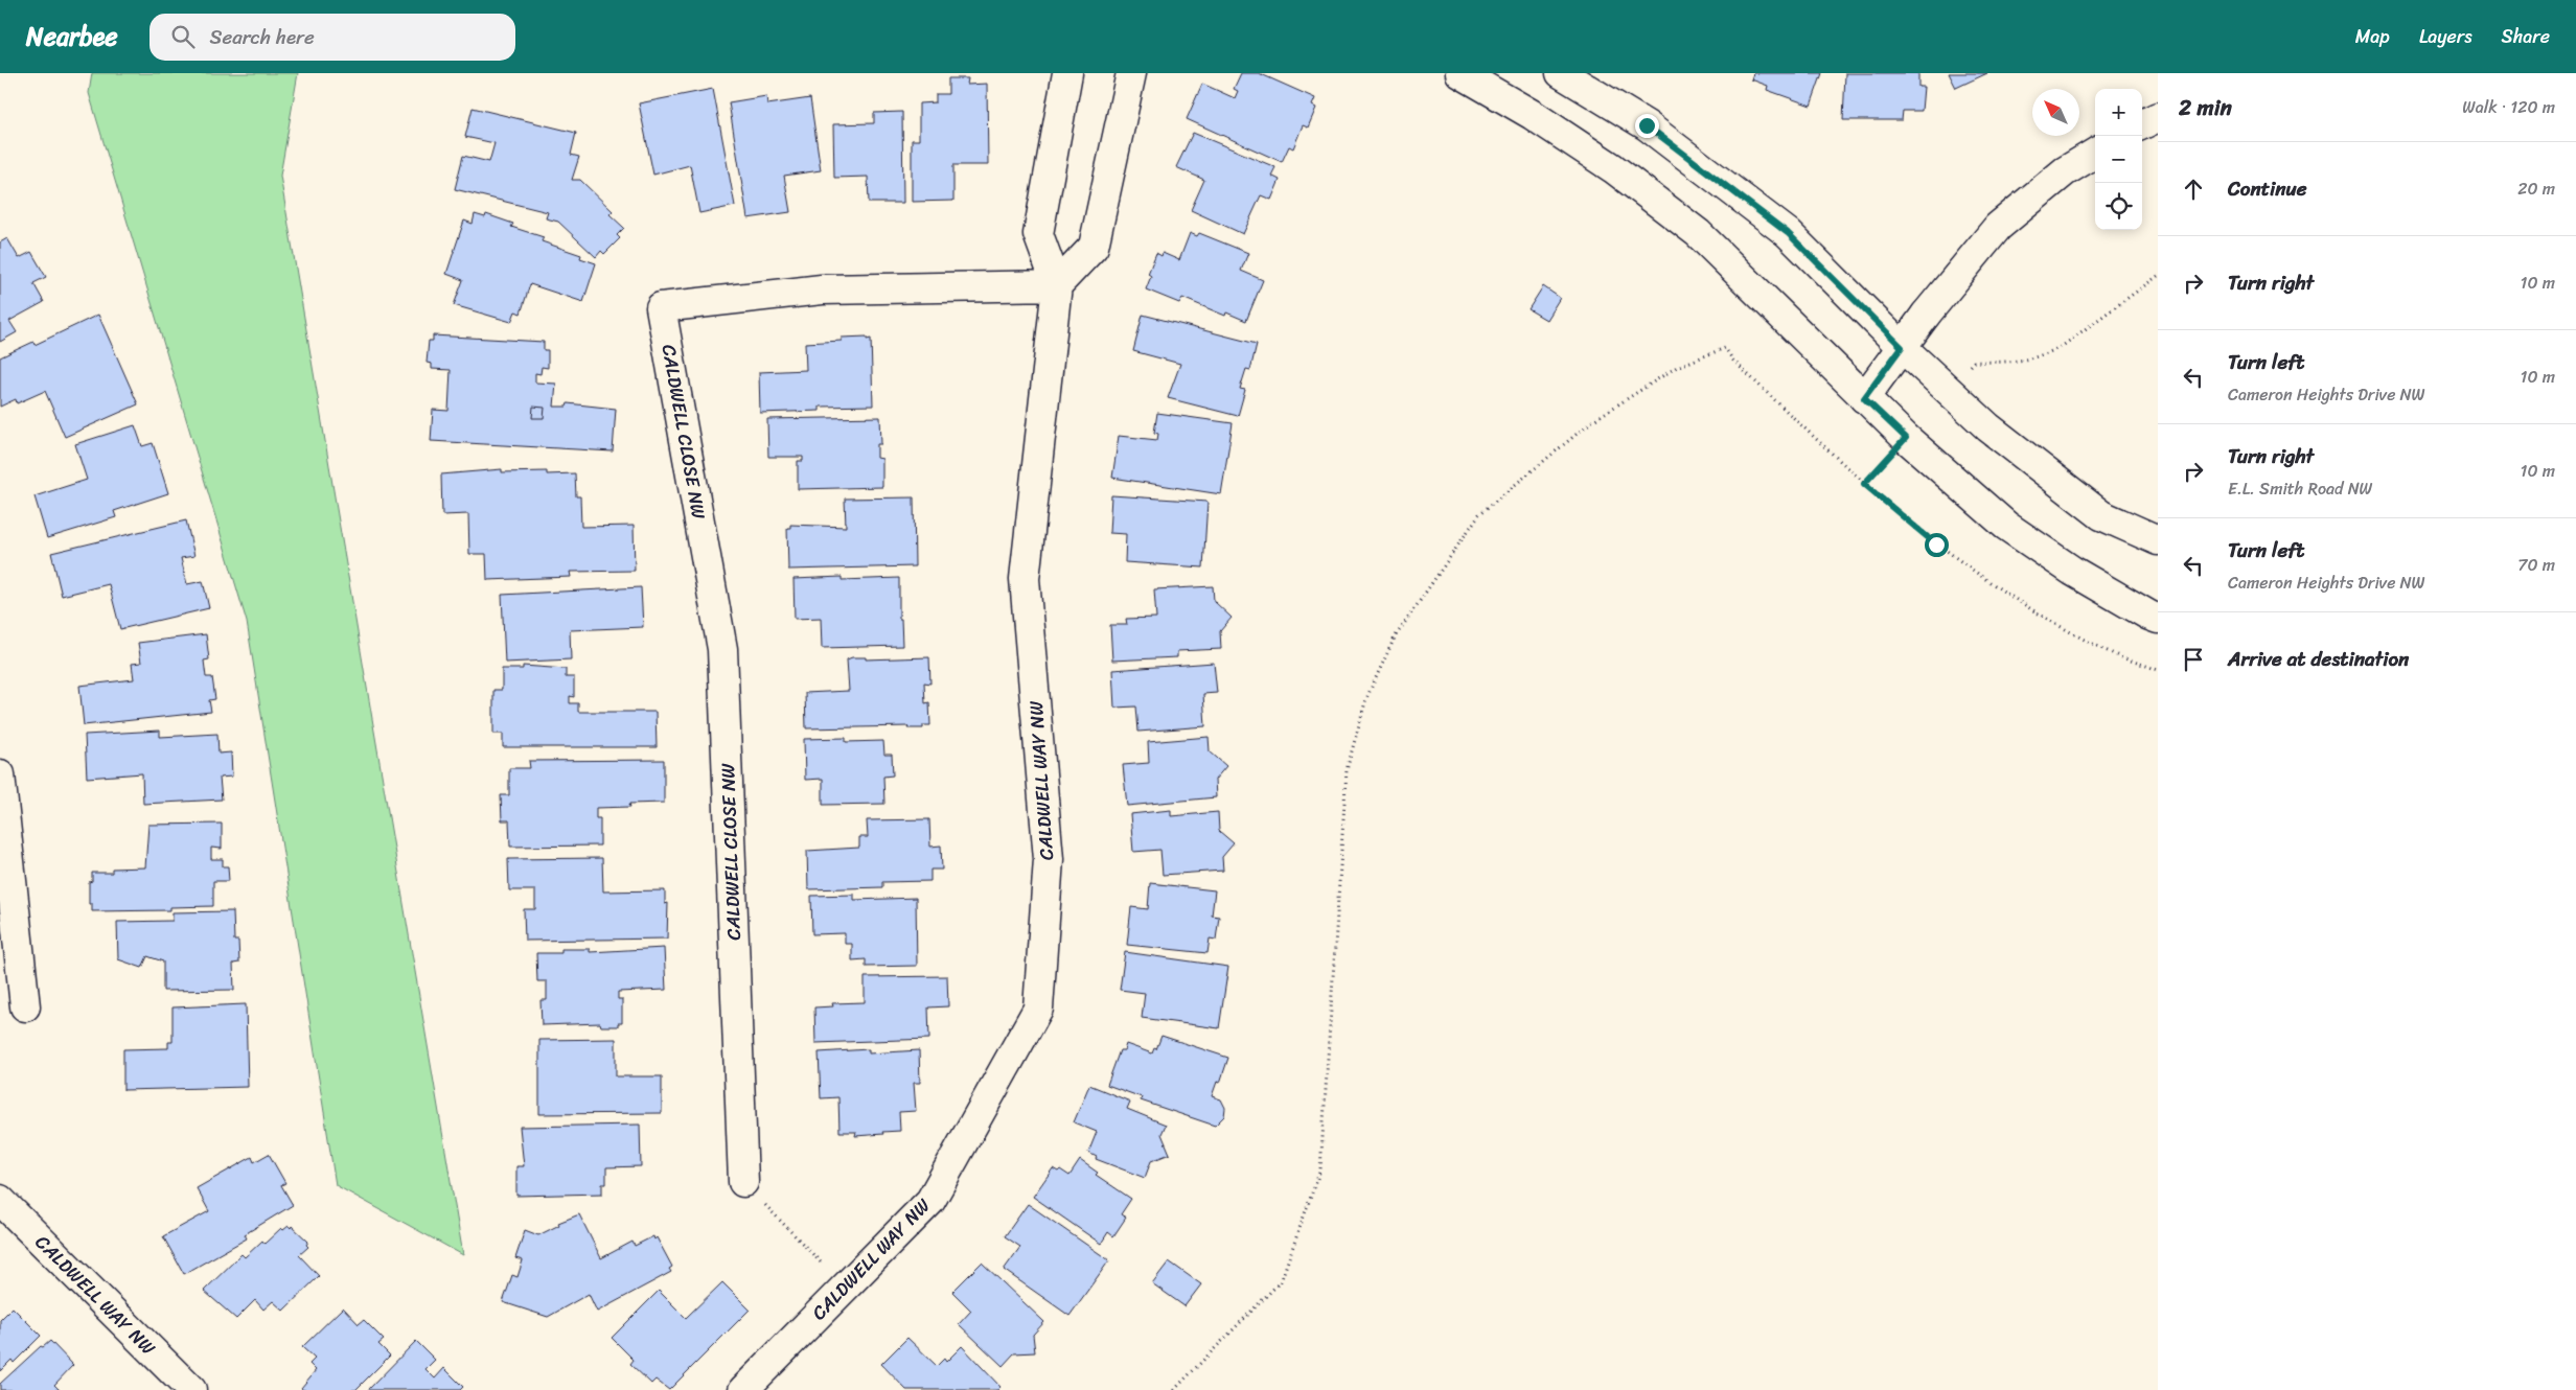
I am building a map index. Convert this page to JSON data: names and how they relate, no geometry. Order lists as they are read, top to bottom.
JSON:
{
  "streets": {
    "street": ["CALDWELL CLOSE NW", "CALDWELL WAY NW"]
  },
  "crossings": [
    ["CALDWELL CLOSE NW", "CALDWELL WAY NW"]
  ],
  "north": "top left",
  "page": {
    "header": "Nearbee",
    "search": "Search here",
    "nav": ["Map", "Layers", "Share"],
    "heading": ["2 min", "Walk · 120 m"],
    "map_buttons": ["+", "−"],
    "list": [
      ["Continue", "20 m"],
      ["Turn right", "10 m"],
      ["Turn left", "Cameron Heights Drive NW", "10 m"],
      ["Turn right", "E.L. Smith Road NW", "10 m"],
      ["Turn left", "Cameron Heights Drive NW", "70 m"],
      "Arrive at destination"
    ]
  }
}
